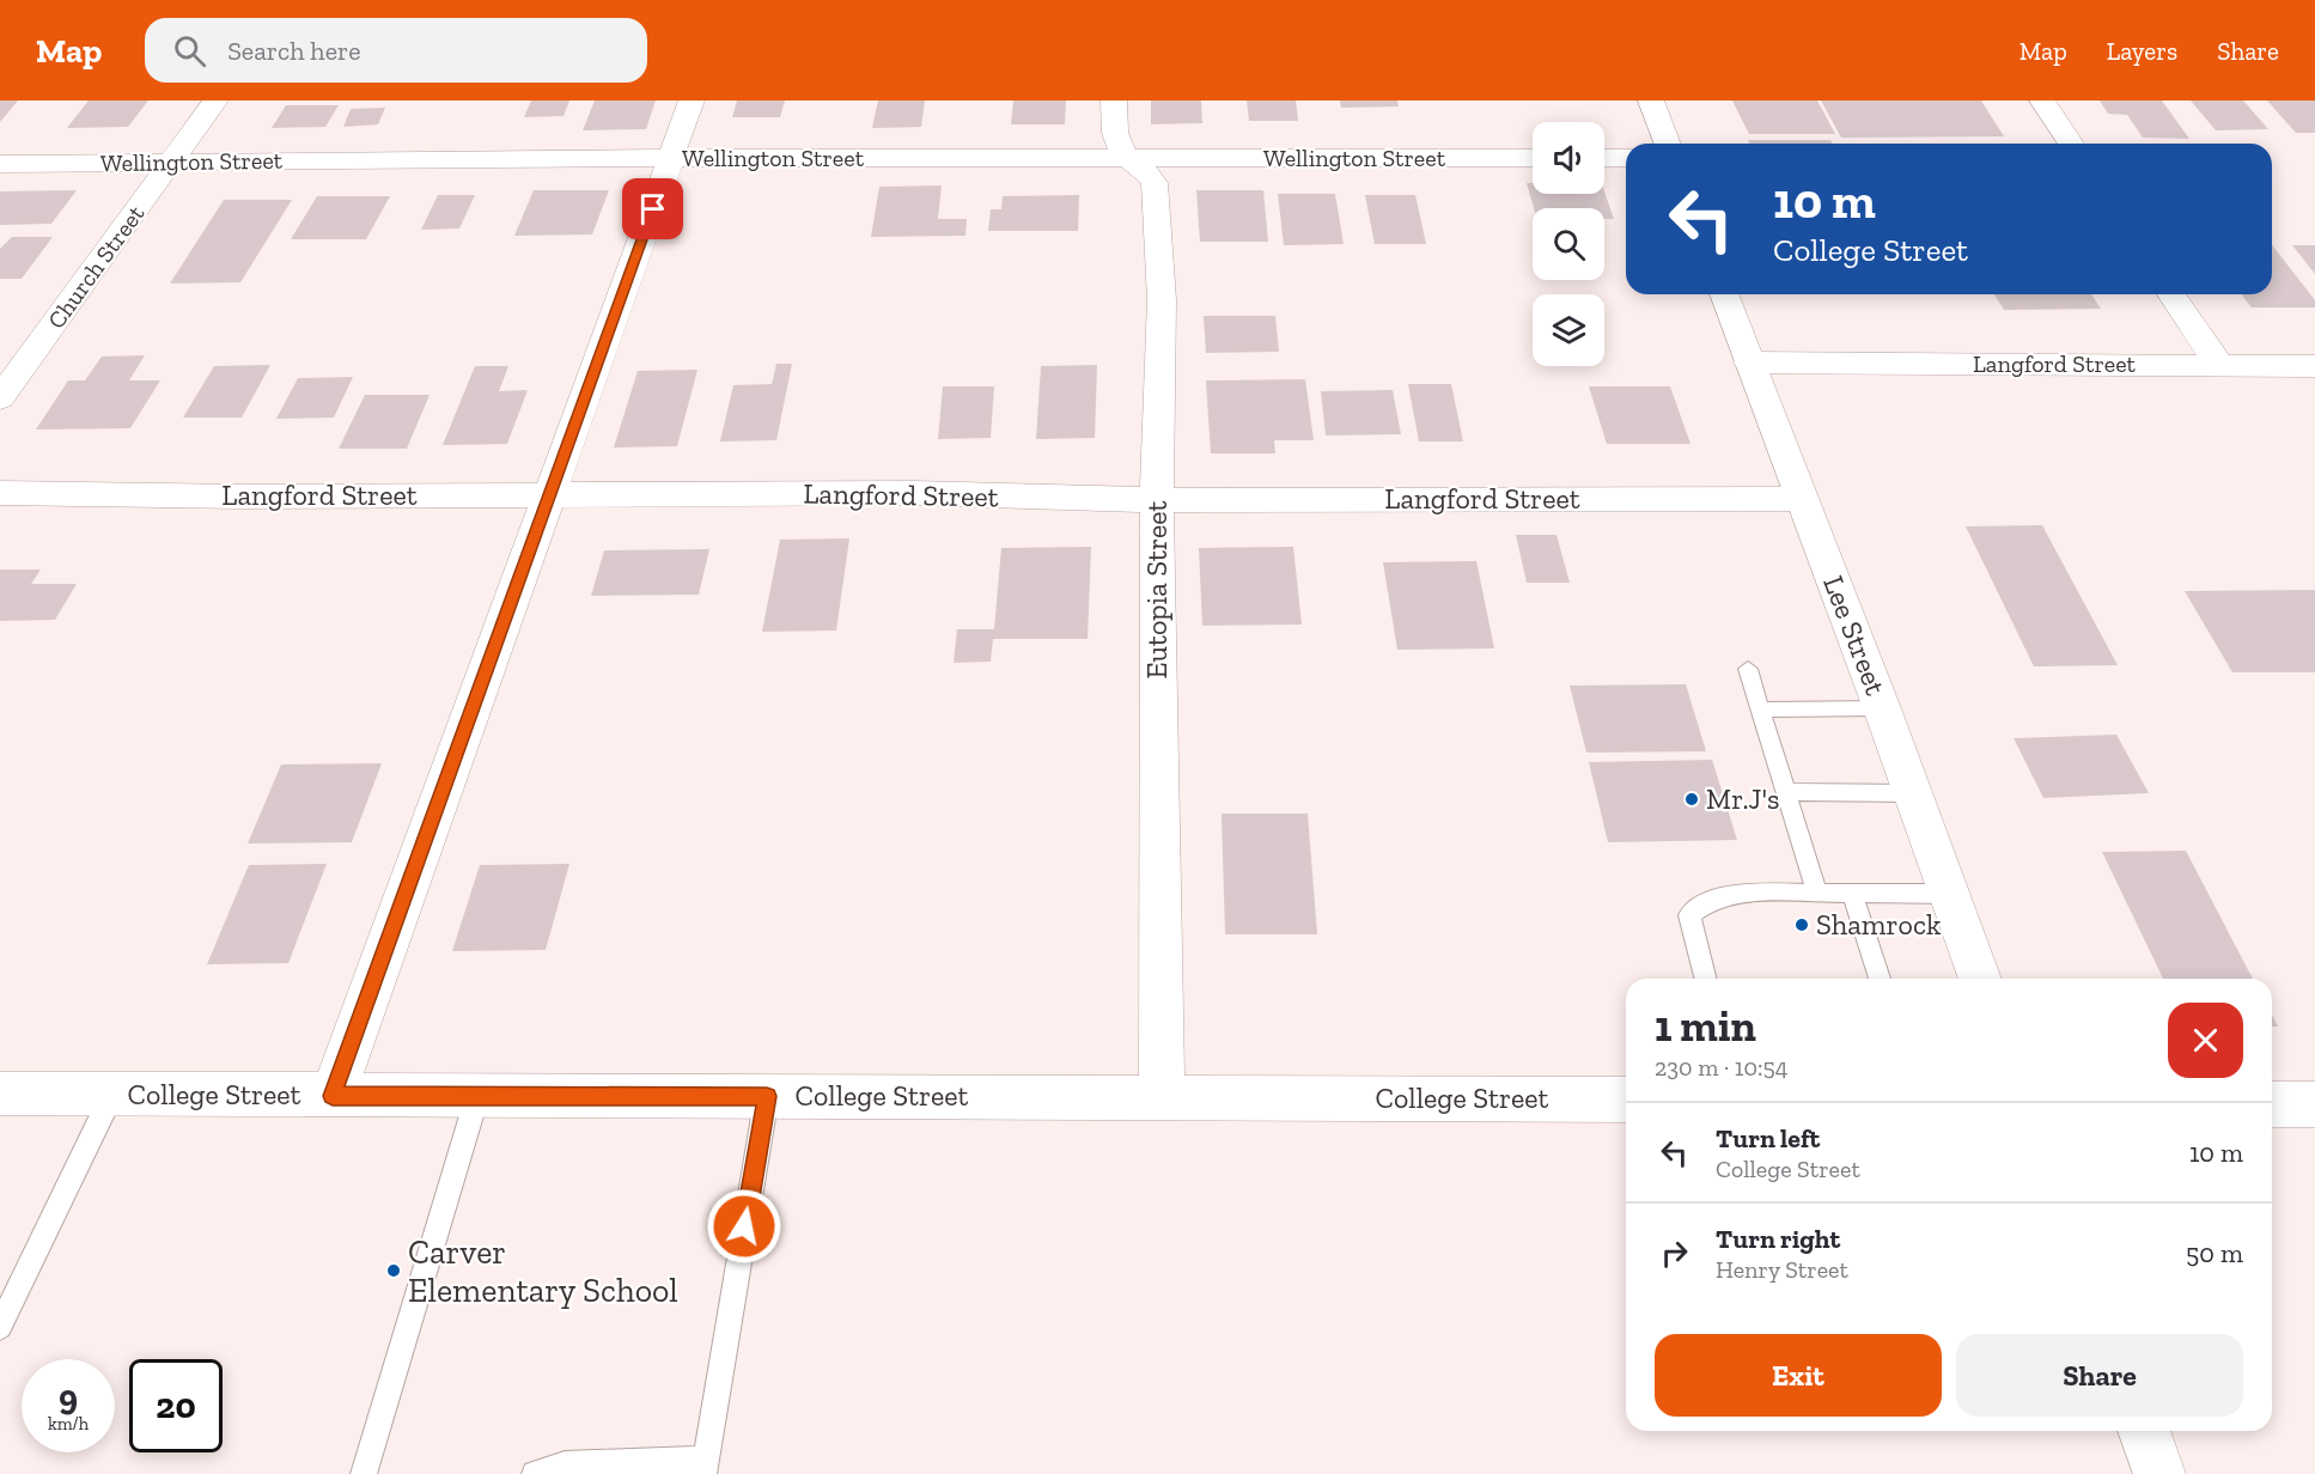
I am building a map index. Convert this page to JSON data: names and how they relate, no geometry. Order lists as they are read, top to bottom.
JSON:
{
  "streets": {
    "street": [
      "Wellington Street",
      "Church Street",
      "Langford Street",
      "Eutopia Street",
      "Lee Street",
      "College Street"
    ]
  },
  "crossings": [
    ["Wellington Street", "Church Street"],
    ["Wellington Street", "Eutopia Street"],
    ["Langford Street", "Eutopia Street"],
    ["Langford Street", "Lee Street"],
    ["Eutopia Street", "College Street"]
  ],
  "places": ["Mr.J's", "Shamrock", "Carver Elementary School"],
  "page": {
    "header": "Map",
    "search": "Search here",
    "nav": ["Map", "Layers", "Share"],
    "turn": ["10 m", "College Street"],
    "heading": ["1 min", "230 m · 10:54"],
    "list": [
      {
        "name": "Turn left",
        "note": "College Street",
        "value": "10 m"
      },
      {
        "name": "Turn right",
        "note": "Henry Street",
        "value": "50 m"
      }
    ],
    "buttons": ["Exit", "Share"],
    "speed": "9 km/h",
    "limit": "20"
  }
}
